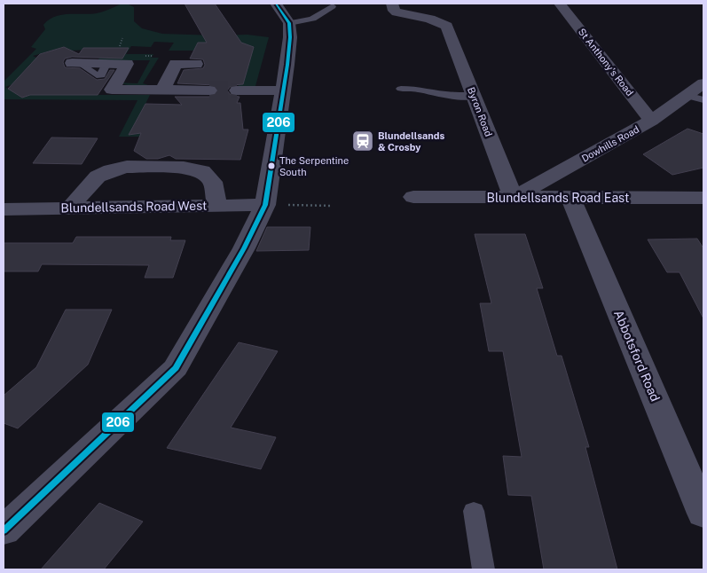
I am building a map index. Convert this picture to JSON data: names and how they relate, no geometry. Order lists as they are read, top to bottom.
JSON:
{
  "streets": {
    "street": [
      "St Anthony's Road",
      "Byron Road",
      "Dowhills Road",
      "Blundellsands Road East",
      "Blundellsands Road West",
      "Abbotsford Road"
    ]
  },
  "crossings": [
    ["St Anthony's Road", "Dowhills Road"],
    ["Byron Road", "Dowhills Road"],
    ["Byron Road", "Blundellsands Road East"],
    ["Dowhills Road", "Blundellsands Road East"],
    ["Blundellsands Road East", "Abbotsford Road"]
  ],
  "places": {
    "station": ["Blundellsands & Crosby"],
    "other": ["The Serpentine South"]
  },
  "lines": ["transit line 206"]
}
